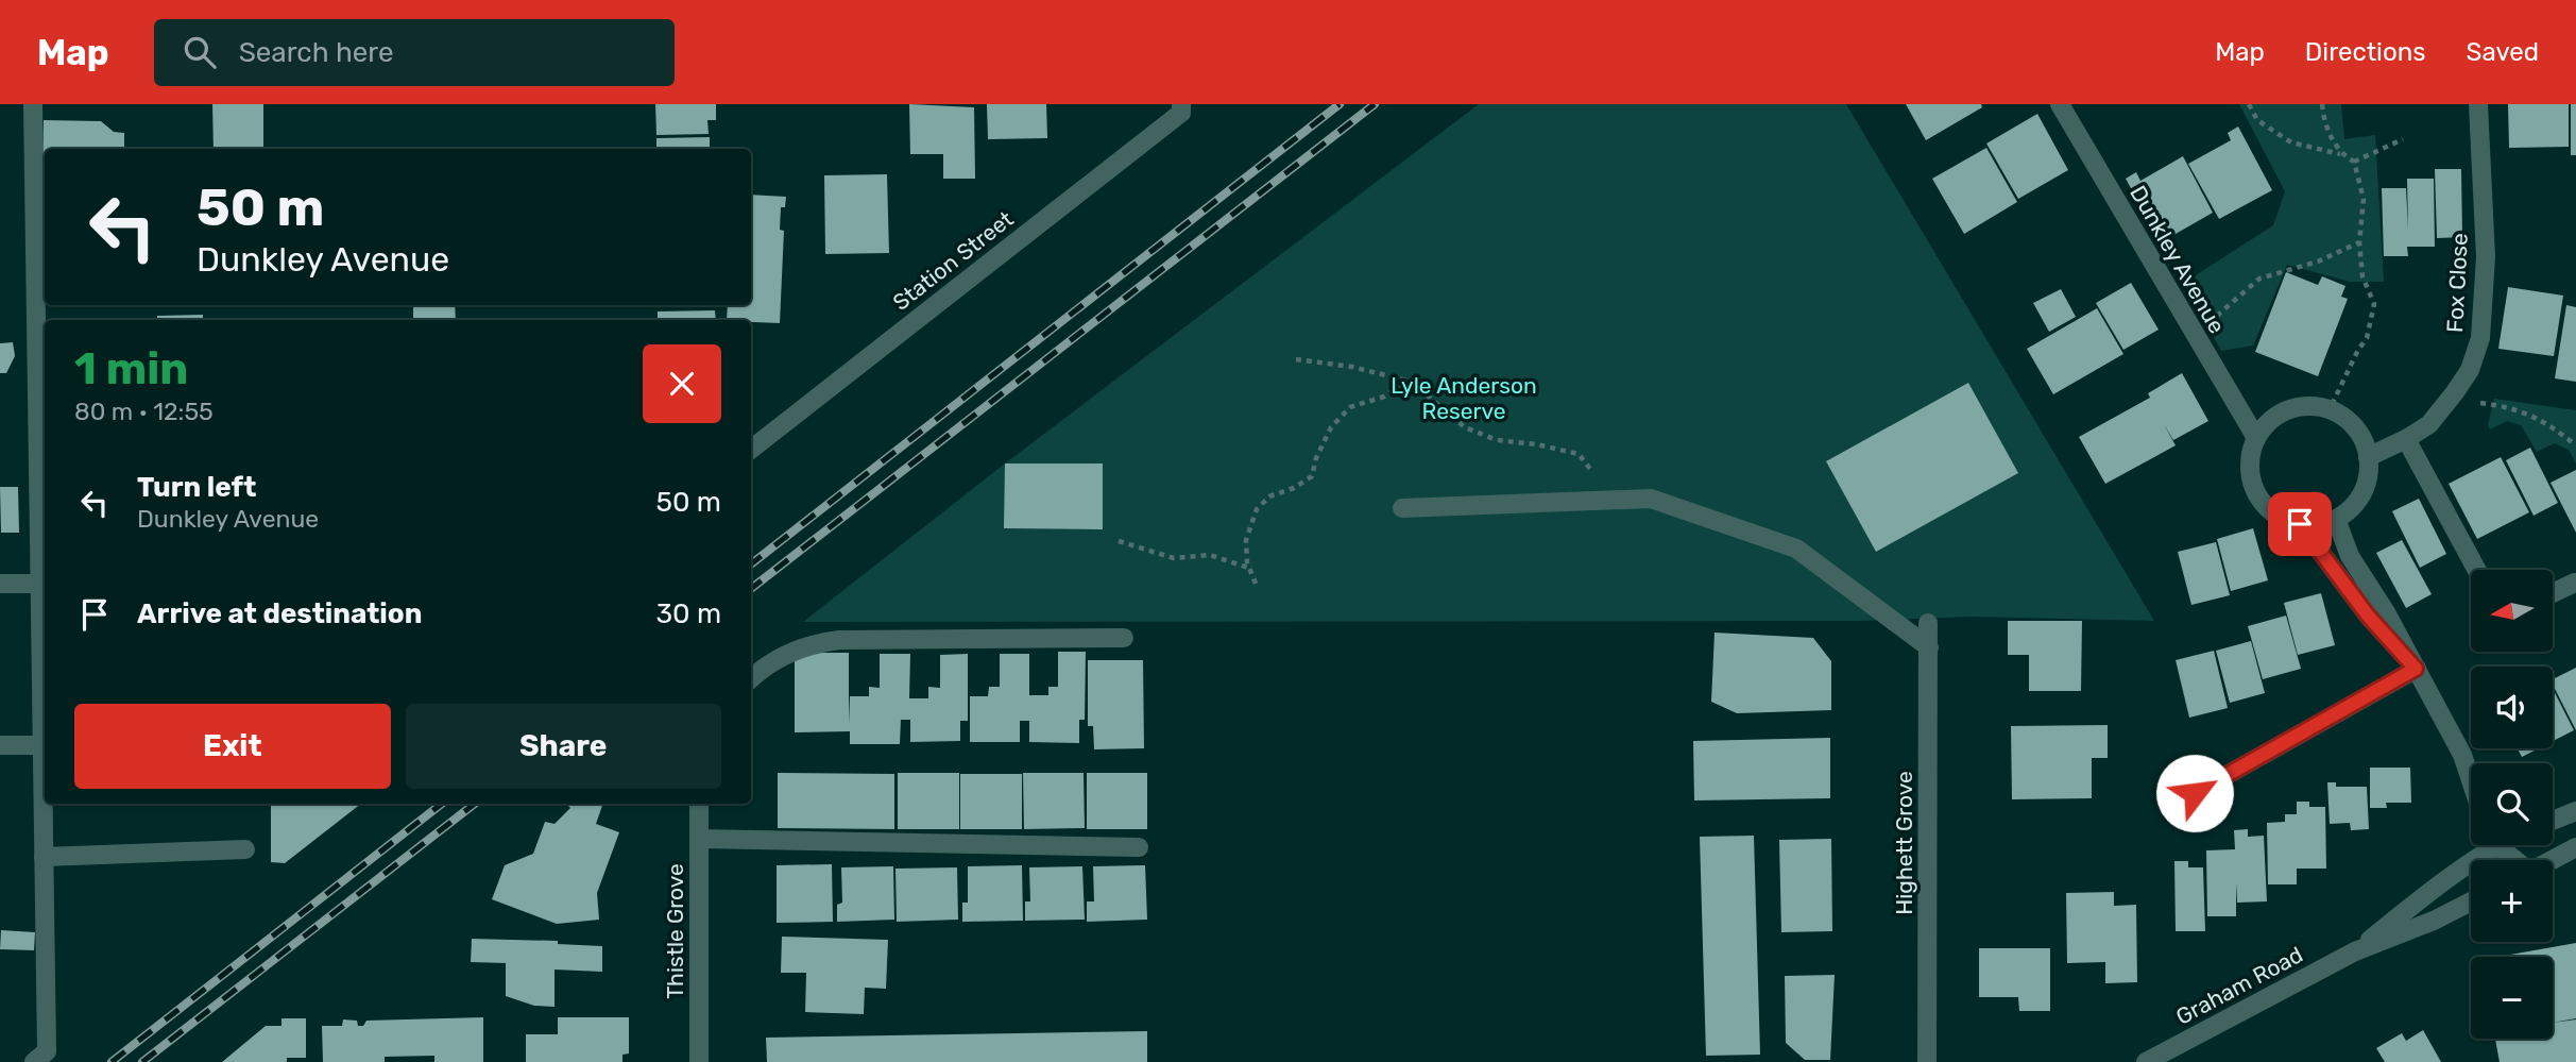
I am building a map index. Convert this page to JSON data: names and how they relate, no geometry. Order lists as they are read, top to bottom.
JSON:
{
  "streets": {
    "street": [
      "Dunkley Avenue",
      "Station Street",
      "Fox Close",
      "Highett Grove",
      "Thistle Grove",
      "Graham Road"
    ]
  },
  "crossings": [
    ["Dunkley Avenue", "Fox Close"]
  ],
  "parks": ["Lyle Anderson Reserve"],
  "north": "left",
  "page": {
    "header": "Map",
    "search": "Search here",
    "nav": ["Map", "Directions", "Saved"],
    "turn": ["50 m", "Dunkley Avenue"],
    "heading": ["1 min", "80 m · 12:55"],
    "list": [
      {
        "name": "Turn left",
        "note": "Dunkley Avenue",
        "value": "50 m"
      },
      {
        "name": "Arrive at destination",
        "value": "30 m"
      }
    ],
    "map_buttons": ["+", "−"],
    "buttons": ["Exit", "Share"]
  }
}
